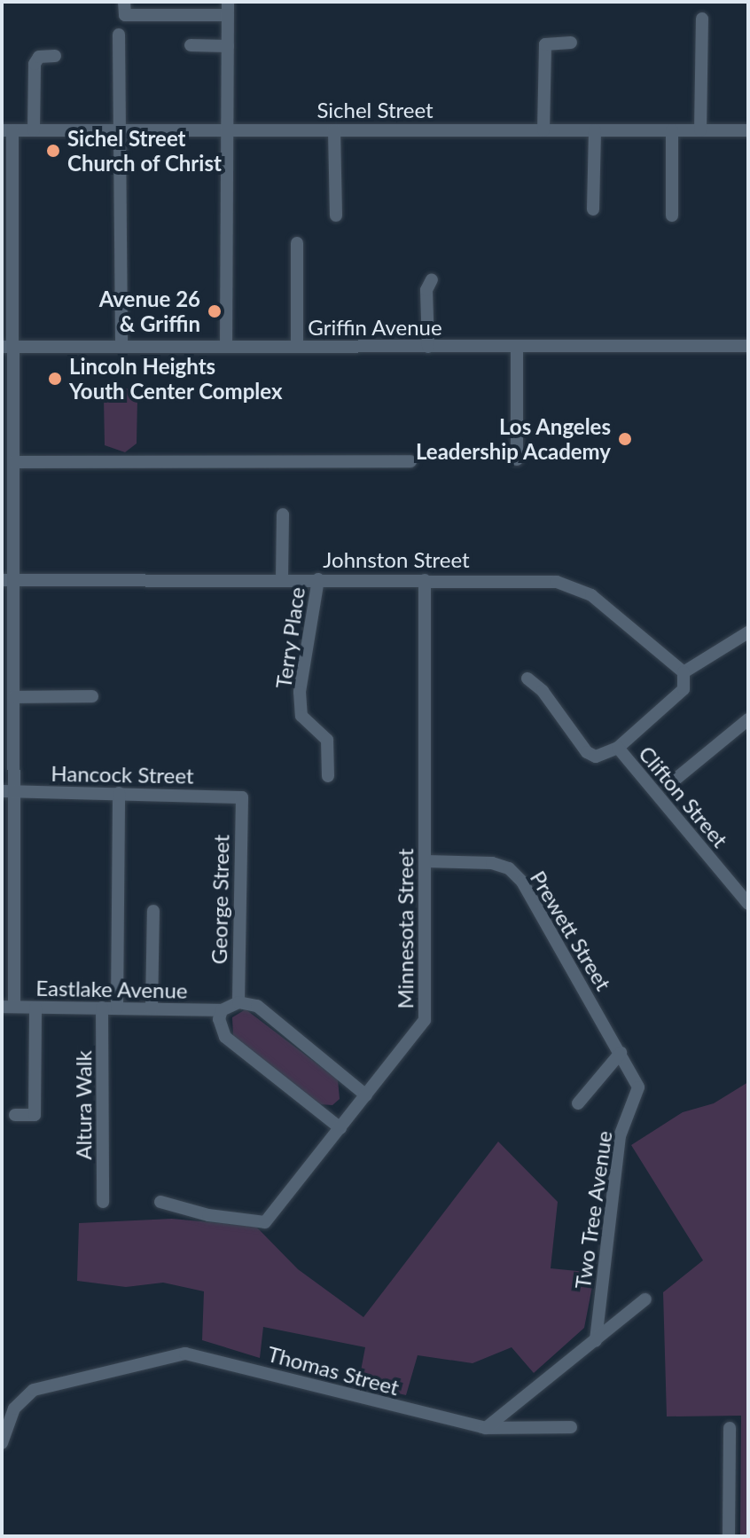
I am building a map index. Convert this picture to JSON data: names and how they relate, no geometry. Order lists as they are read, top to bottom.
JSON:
{
  "streets": {
    "street": [
      "Sichel Street",
      "Griffin Avenue",
      "Johnston Street",
      "Terry Place",
      "Hancock Street",
      "Clifton Street",
      "George Street",
      "Minnesota Street",
      "Prewett Street",
      "Eastlake Avenue",
      "Altura Walk",
      "Two Tree Avenue",
      "Thomas Street"
    ]
  },
  "crossings": [
    ["Johnston Street", "Terry Place"],
    ["Johnston Street", "Minnesota Street"],
    ["Hancock Street", "George Street"],
    ["George Street", "Eastlake Avenue"],
    ["Minnesota Street", "Prewett Street"],
    ["Prewett Street", "Two Tree Avenue"],
    ["Eastlake Avenue", "Altura Walk"]
  ],
  "places": [
    "Sichel Street Church of Christ",
    "Avenue 26 & Griffin",
    "Lincoln Heights Youth Center Complex",
    "Los Angeles Leadership Academy"
  ]
}
